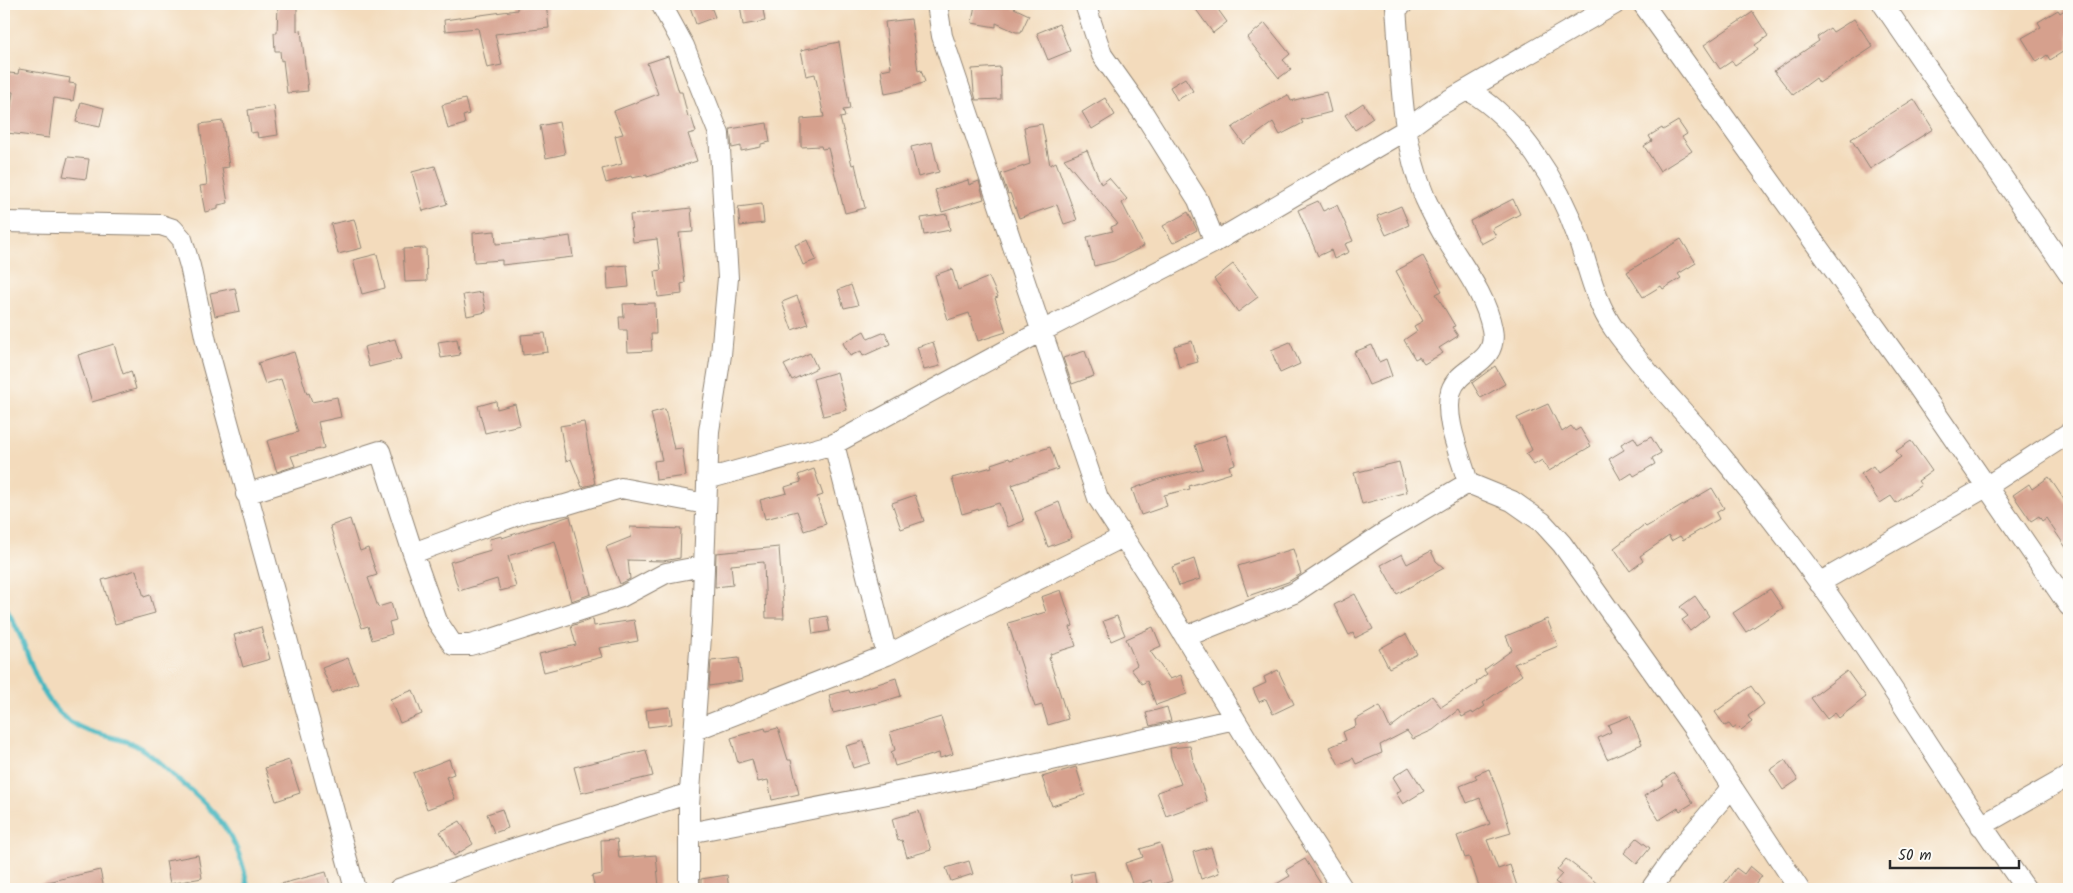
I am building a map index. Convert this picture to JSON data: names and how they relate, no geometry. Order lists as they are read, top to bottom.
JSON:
{
  "scale_bar": "50 m"
}
